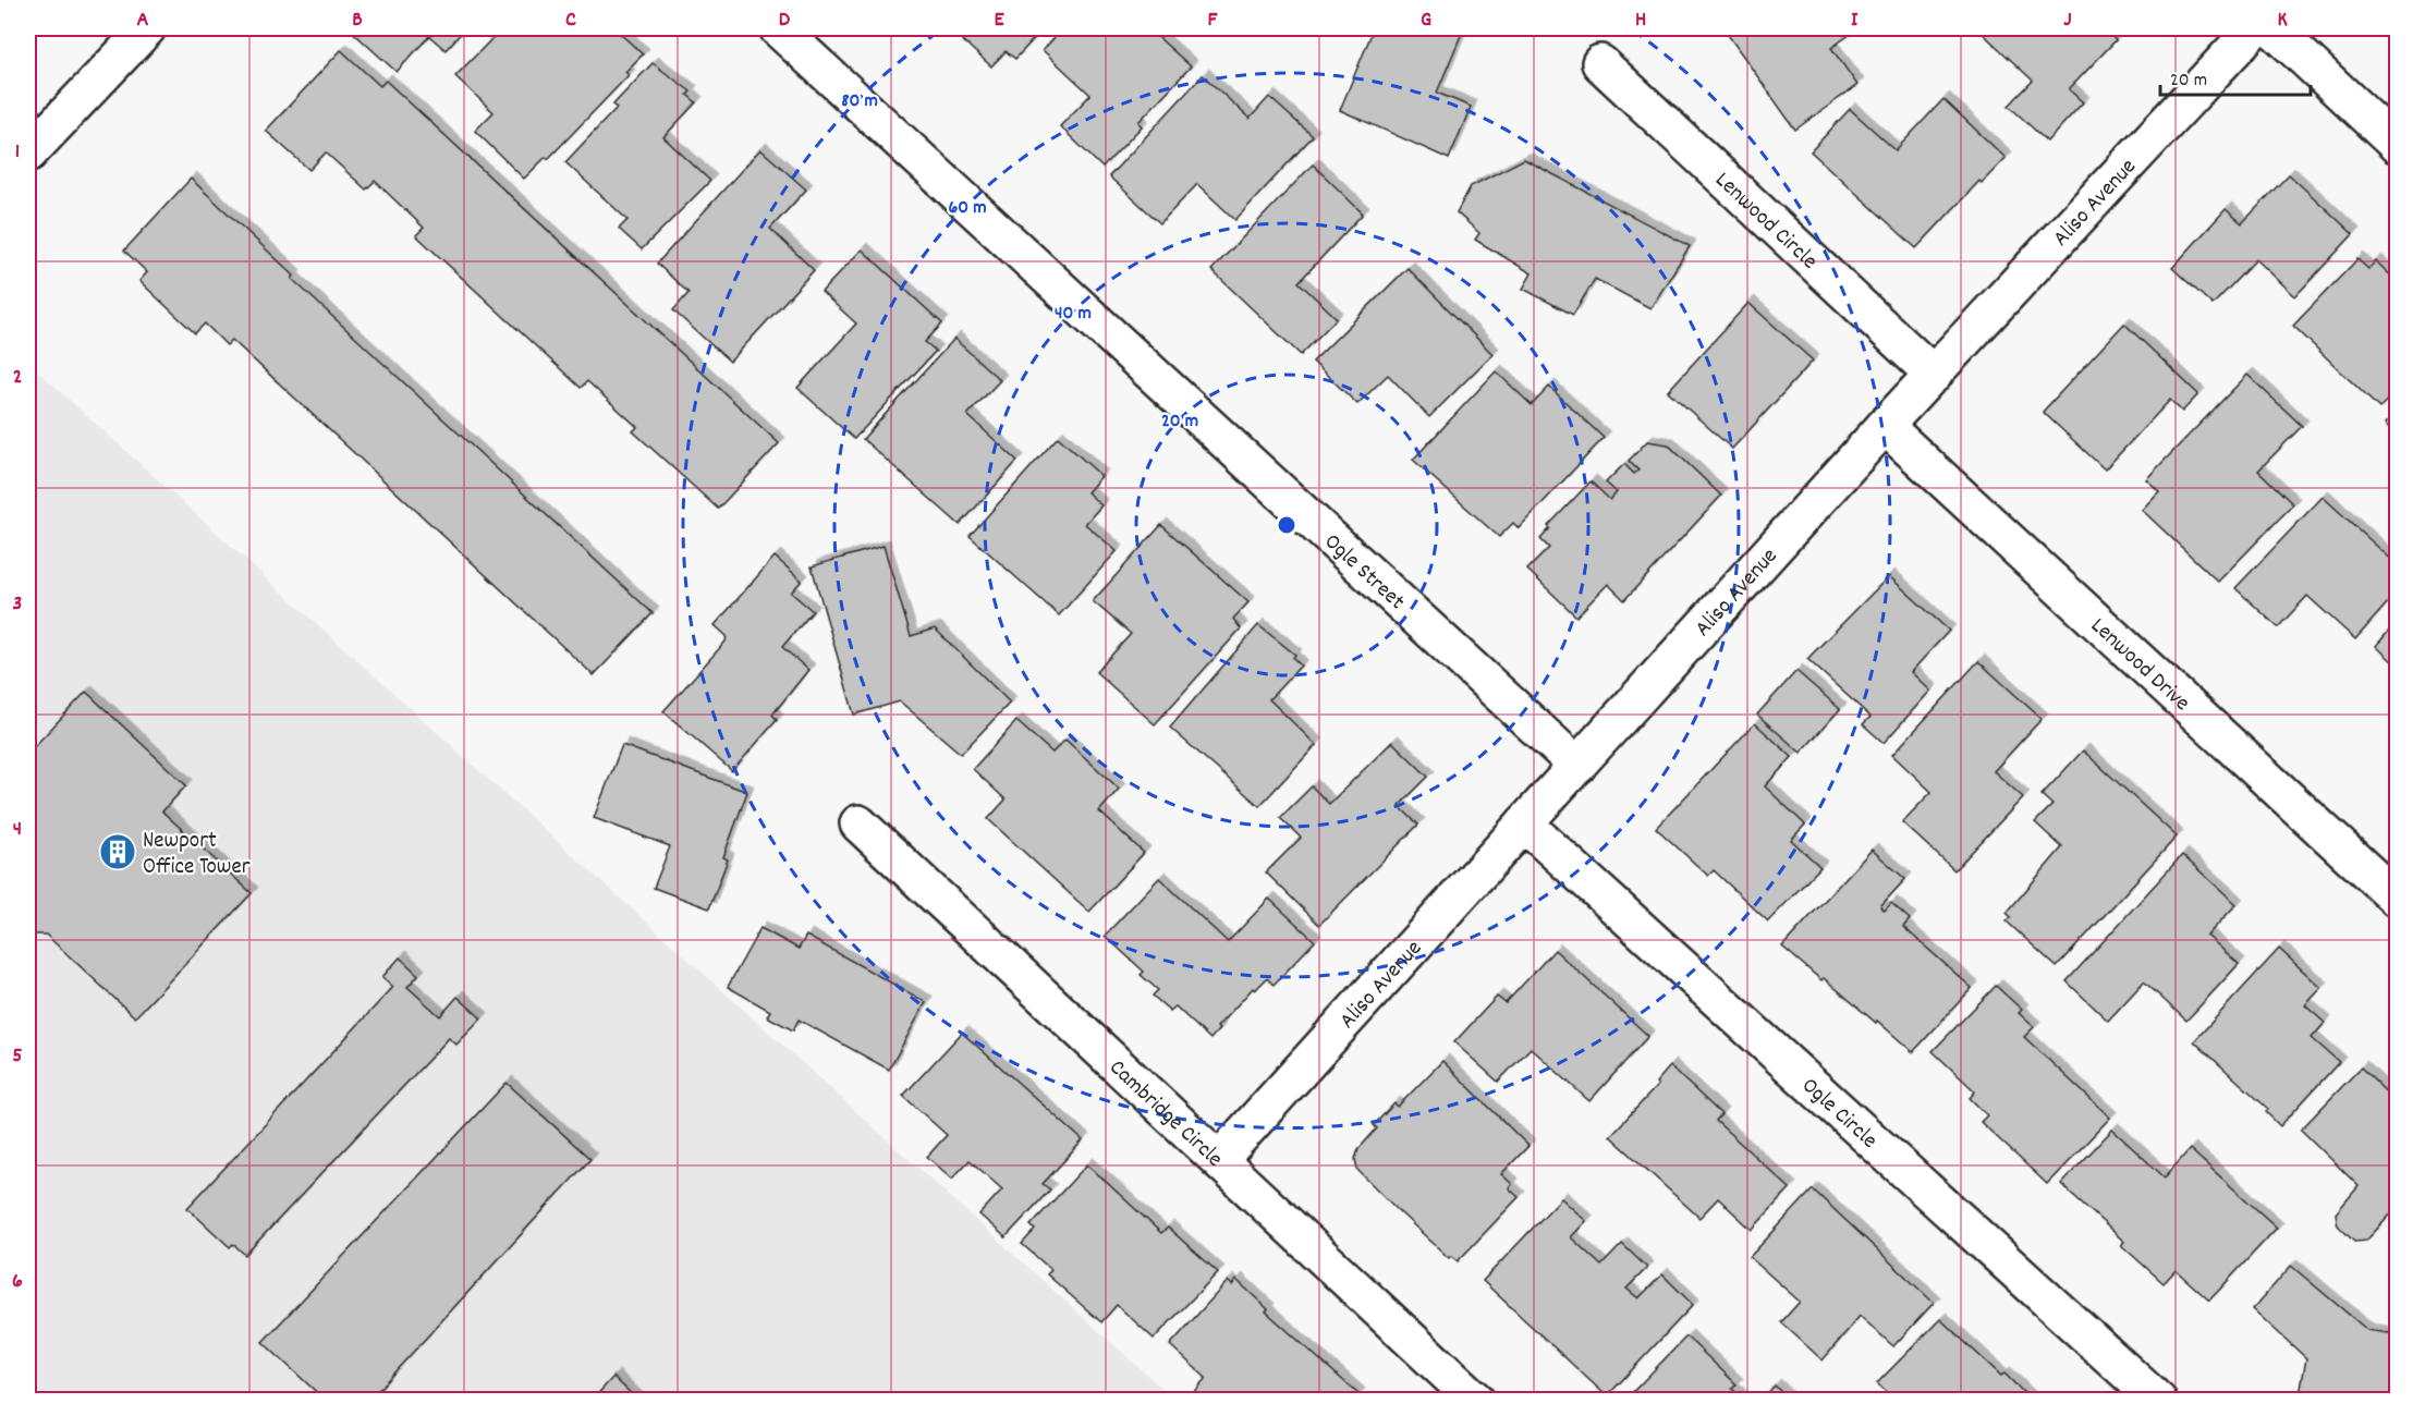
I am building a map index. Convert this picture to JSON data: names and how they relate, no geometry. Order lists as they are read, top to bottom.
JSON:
{
  "streets": {
    "street": [
      "Aliso Avenue",
      "Lenwood Circle",
      "Ogle Street",
      "Lenwood Drive",
      "Cambridge Circle",
      "Ogle Circle"
    ]
  },
  "crossings": [
    ["Aliso Avenue", "Lenwood Circle"],
    ["Aliso Avenue", "Ogle Street"],
    ["Aliso Avenue", "Lenwood Drive"],
    ["Aliso Avenue", "Cambridge Circle"],
    ["Aliso Avenue", "Ogle Circle"]
  ],
  "places": {
    "building": ["Newport Office Tower"]
  },
  "scale_bar": "20 m",
  "grid": {
    "columns": [
      "A",
      "B",
      "C",
      "D",
      "E",
      "F",
      "G",
      "H",
      "I",
      "J",
      "K"
    ],
    "rows": [
      "1",
      "2",
      "3",
      "4",
      "5",
      "6"
    ]
  },
  "rings": [
    "80 m",
    "60 m",
    "40 m",
    "20 m"
  ]
}
